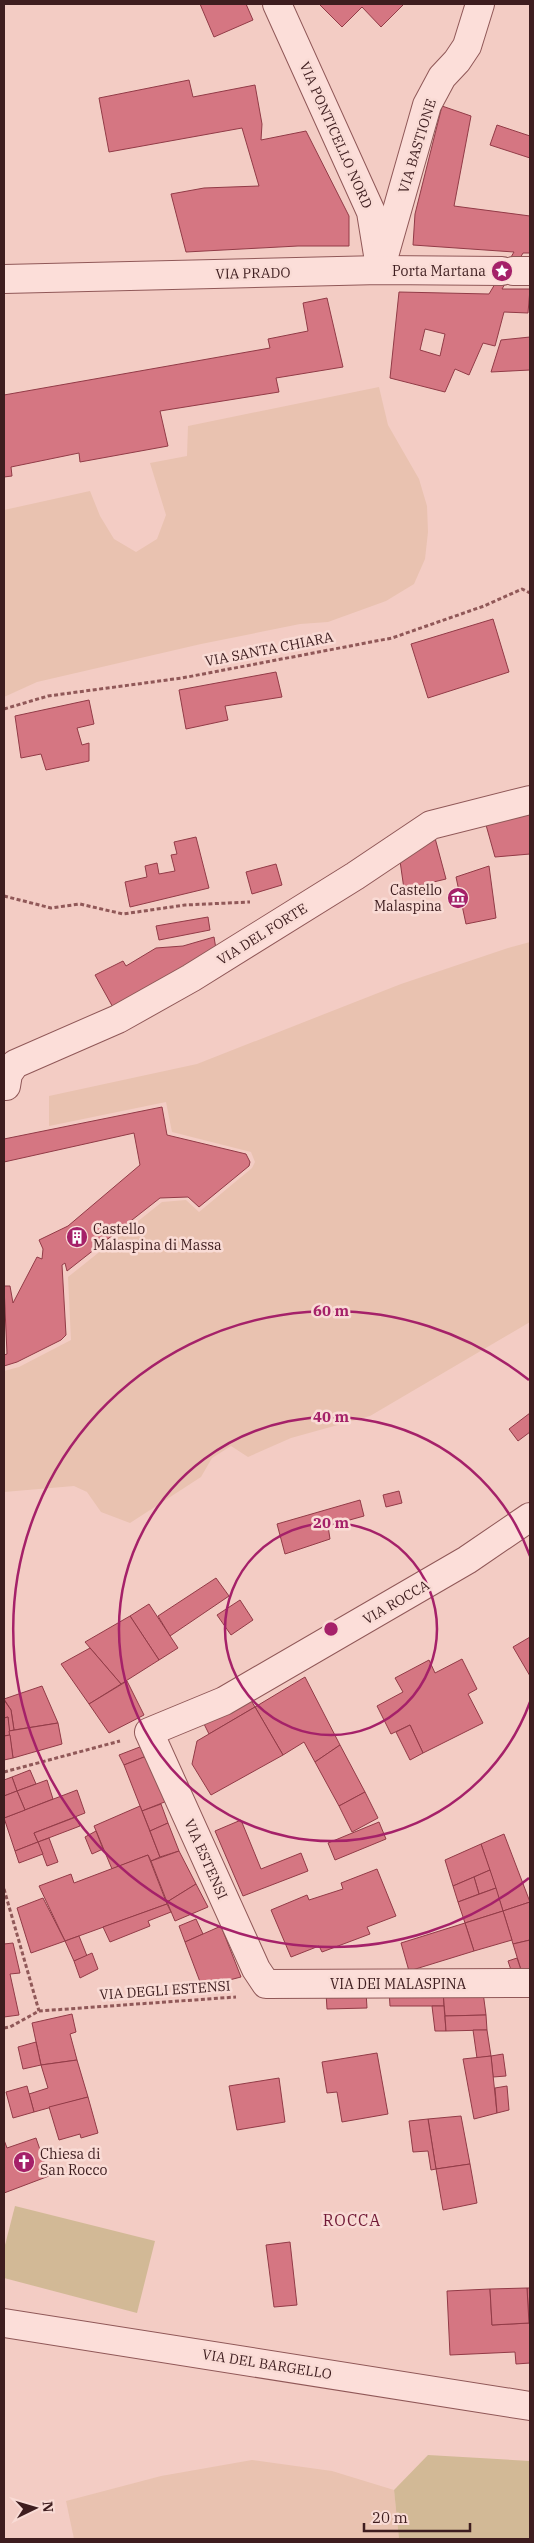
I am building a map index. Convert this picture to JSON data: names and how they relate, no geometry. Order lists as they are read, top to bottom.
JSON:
{
  "streets": {
    "street": [
      "VIA PONTICELLO NORD",
      "VIA BASTIONE",
      "VIA PRADO",
      "VIA DEL FORTE",
      "VIA ROCCA",
      "VIA ESTENSI",
      "VIA DEI MALASPINA",
      "VIA DEL BARGELLO"
    ],
    "path": ["VIA SANTA CHIARA", "VIA DEGLI ESTENSI"]
  },
  "crossings": [
    ["VIA PONTICELLO NORD", "VIA BASTIONE"],
    ["VIA PONTICELLO NORD", "VIA PRADO"],
    ["VIA BASTIONE", "VIA PRADO"],
    ["VIA ROCCA", "VIA ESTENSI"],
    ["VIA ESTENSI", "VIA DEI MALASPINA"],
    ["VIA ESTENSI", "VIA DEGLI ESTENSI"],
    ["VIA DEI MALASPINA", "VIA DEGLI ESTENSI"]
  ],
  "districts": ["ROCCA"],
  "places": {
    "place": ["Porta Martana"],
    "museum": ["Castello Malaspina"],
    "building": ["Castello Malaspina di Massa"],
    "church": ["Chiesa di San Rocco"]
  },
  "scale_bar": "20 m",
  "north": "right",
  "rings": ["60 m", "40 m", "20 m"]
}
